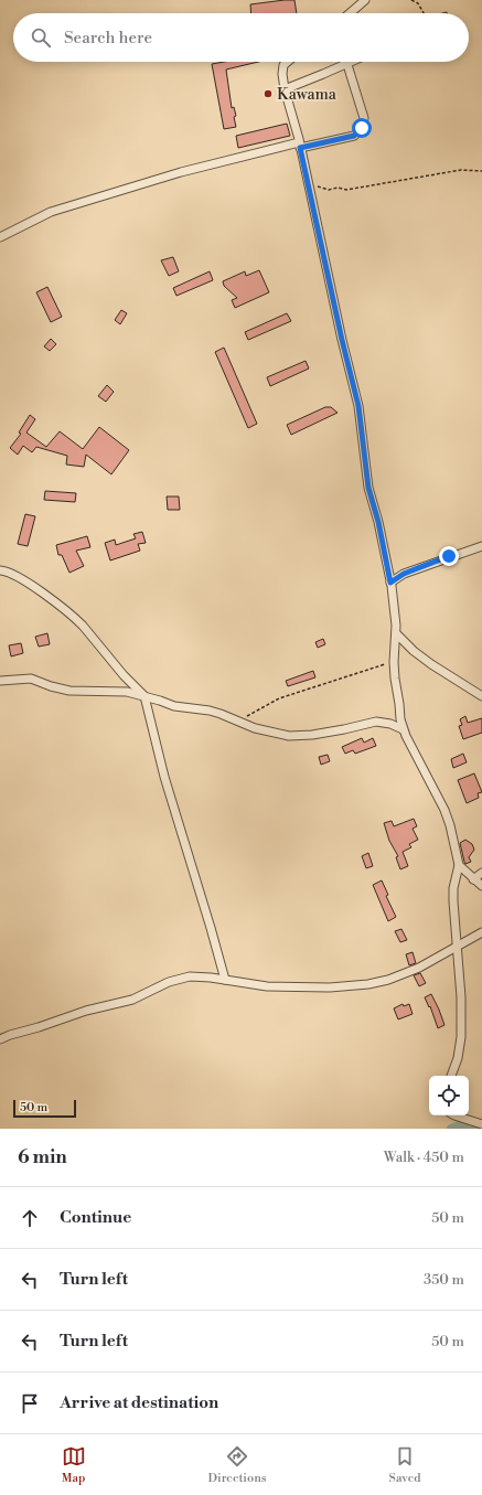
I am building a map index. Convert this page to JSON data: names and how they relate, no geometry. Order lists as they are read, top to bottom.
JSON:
{
  "places": ["Kawama"],
  "scale_bar": "50 m",
  "page": {
    "search": "Search here",
    "scale": "50 m",
    "heading": ["6 min", "Walk · 450 m"],
    "list": [
      ["Continue", "50 m"],
      ["Turn left", "350 m"],
      ["Turn left", "50 m"],
      "Arrive at destination"
    ],
    "nav": ["Map", "Directions", "Saved"]
  }
}
